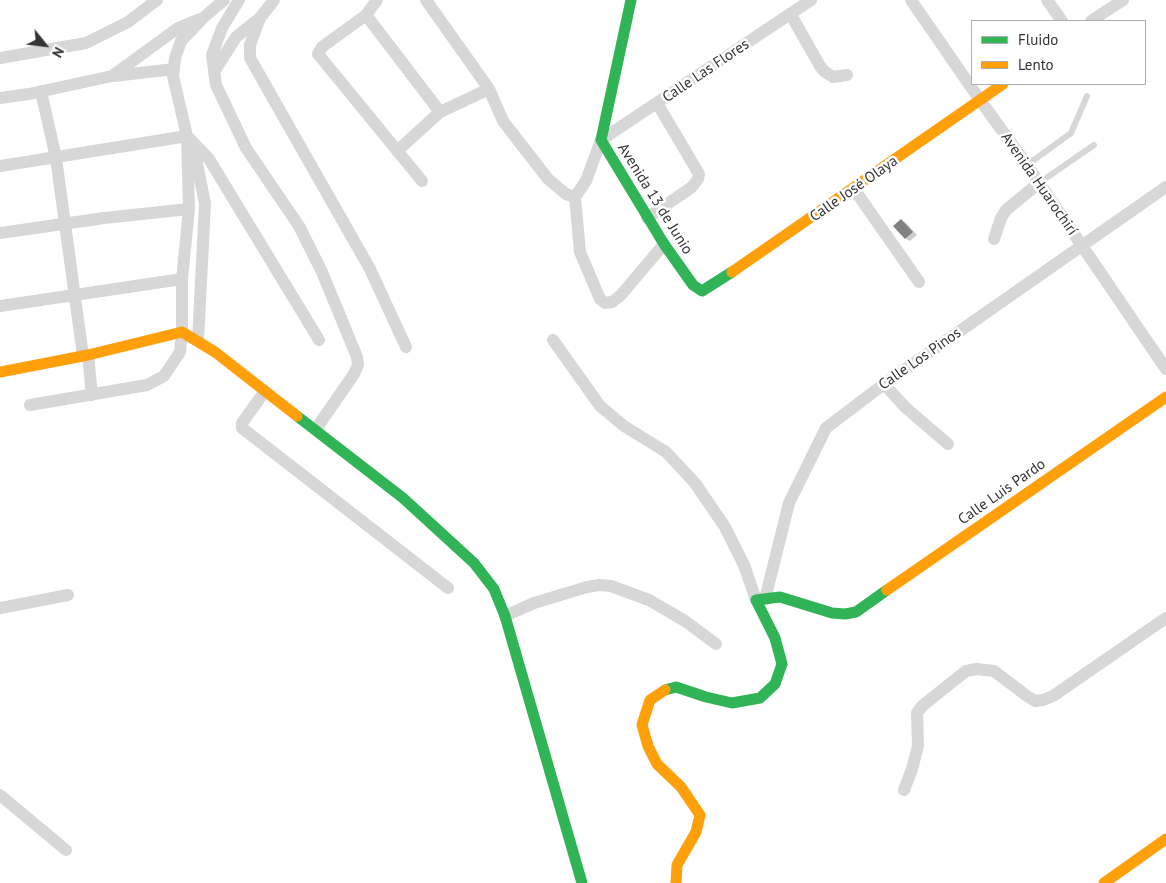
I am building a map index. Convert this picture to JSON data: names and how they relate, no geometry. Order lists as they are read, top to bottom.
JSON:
{
  "streets": {
    "street": [
      "Calle Las Flores",
      "Avenida Huarochirí",
      "Calle José Olaya",
      "Avenida 13 de Junio",
      "Calle Los Pinos",
      "Calle Luis Pardo"
    ]
  },
  "crossings": [
    ["Calle Las Flores", "Avenida 13 de Junio"],
    ["Avenida Huarochirí", "Calle José Olaya"],
    ["Avenida Huarochirí", "Calle Los Pinos"],
    ["Calle José Olaya", "Avenida 13 de Junio"],
    ["Calle Los Pinos", "Calle Luis Pardo"]
  ],
  "legend": ["Fluido", "Lento"],
  "north": "bottom right"
}
